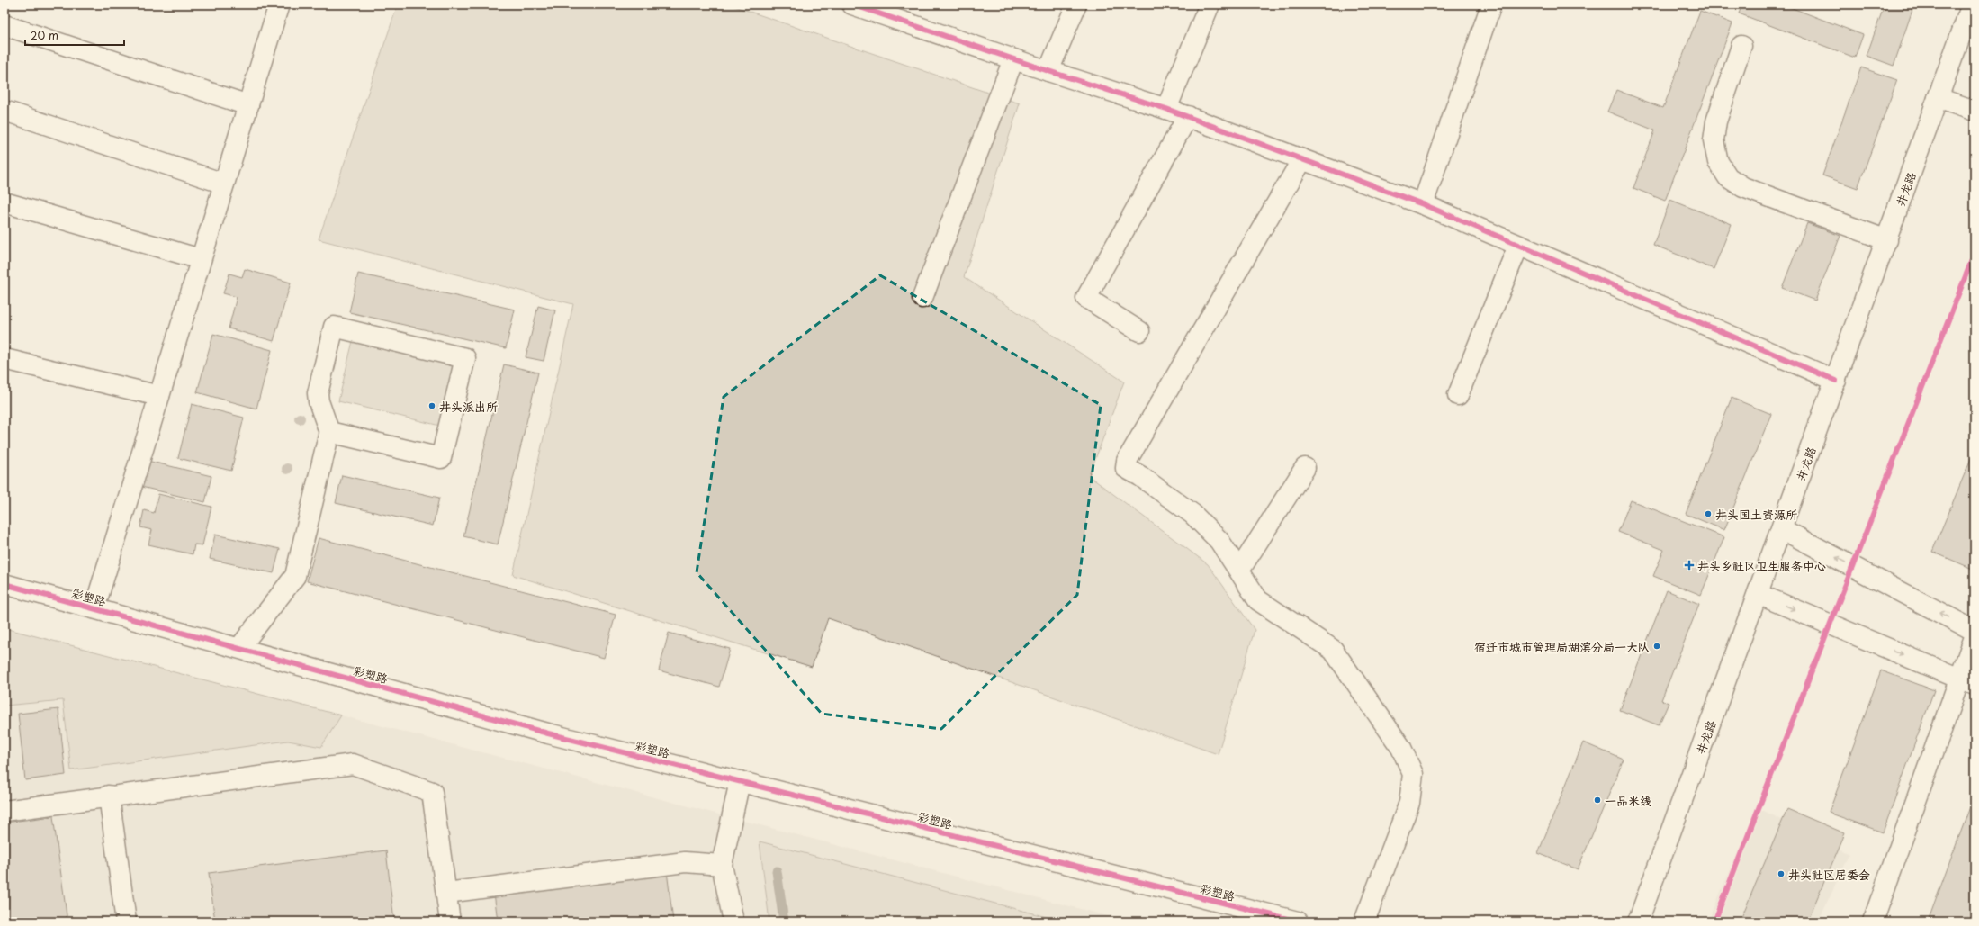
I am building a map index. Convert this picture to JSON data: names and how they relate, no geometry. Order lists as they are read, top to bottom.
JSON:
{
  "streets": {
    "street": ["井龙路", "彩塑路"]
  },
  "places": {
    "other": [
      "井头派出所",
      "井头国土资源所",
      "宿迁市城市管理局湖滨分局一大队",
      "一品米线",
      "井头社区居委会"
    ],
    "health": ["井头乡社区卫生服务中心"]
  },
  "scale_bar": "20 m"
}
